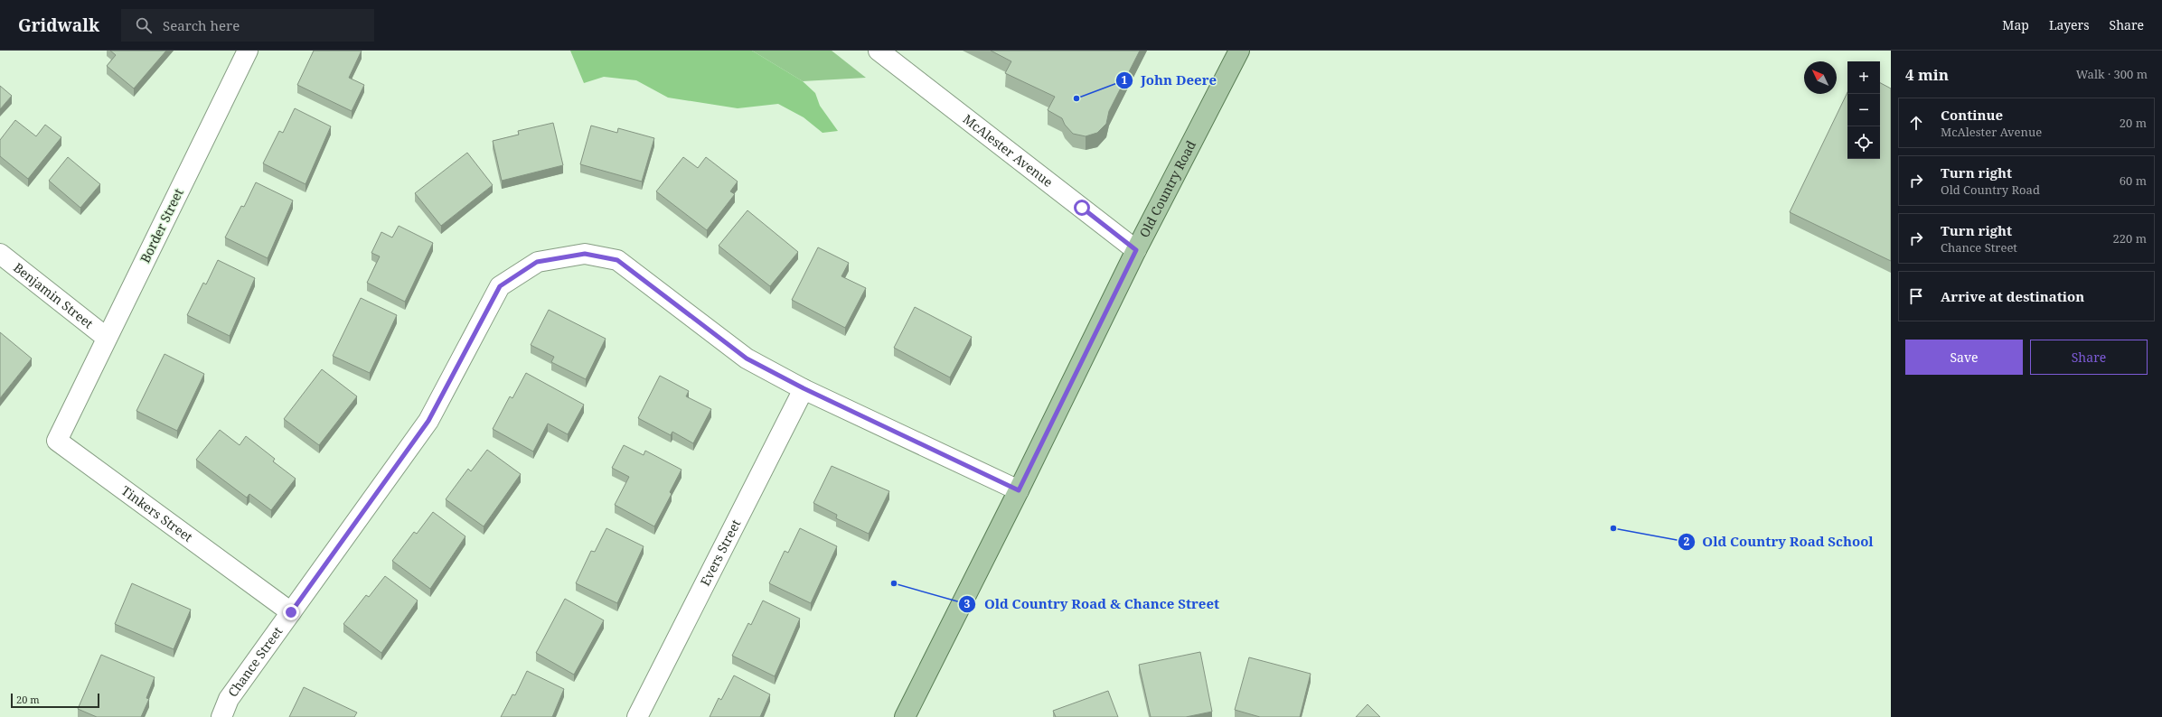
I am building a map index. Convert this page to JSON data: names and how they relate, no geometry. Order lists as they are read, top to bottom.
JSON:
{
  "streets": {
    "main road": ["Old Country Road"],
    "street": [
      "McAlester Avenue",
      "Border Street",
      "Benjamin Street",
      "Tinkers Street",
      "Evers Street",
      "Chance Street"
    ]
  },
  "crossings": [
    ["McAlester Avenue", "Old Country Road"],
    ["Old Country Road", "Chance Street"],
    ["Border Street", "Benjamin Street"],
    ["Border Street", "Tinkers Street"],
    ["Tinkers Street", "Chance Street"],
    ["Evers Street", "Chance Street"]
  ],
  "places": ["John Deere", "Old Country Road School", "Old Country Road & Chance Street"],
  "scale_bar": "20 m",
  "north": "top left",
  "page": {
    "header": "Gridwalk",
    "search": "Search here",
    "nav": ["Map", "Layers", "Share"],
    "heading": ["4 min", "Walk · 300 m"],
    "map_buttons": ["+", "−"],
    "list": [
      ["Continue", "McAlester Avenue", "20 m"],
      ["Turn right", "Old Country Road", "60 m"],
      ["Turn right", "Chance Street", "220 m"],
      "Arrive at destination"
    ],
    "buttons": ["Save", "Share"],
    "scale": "20 m"
  }
}
